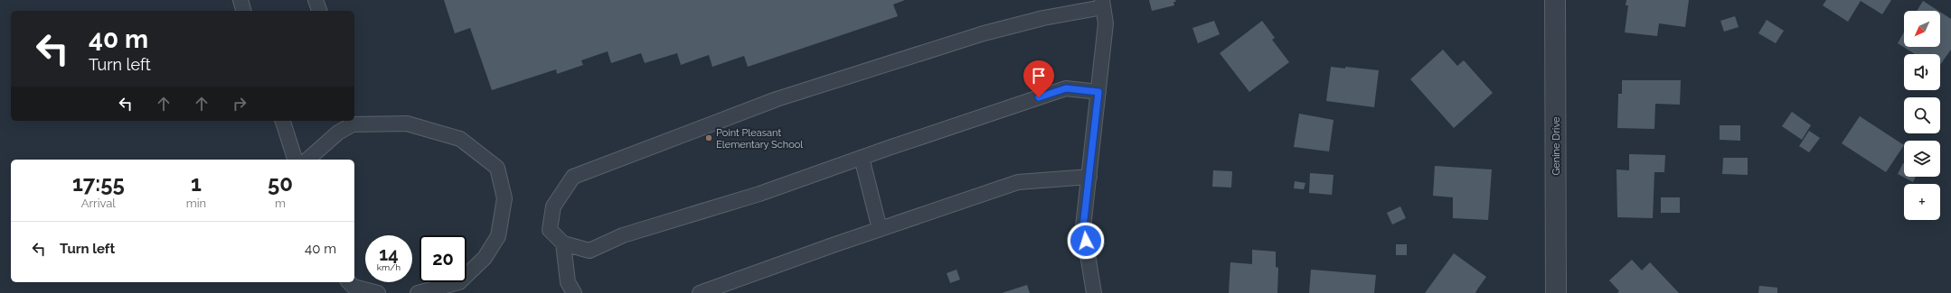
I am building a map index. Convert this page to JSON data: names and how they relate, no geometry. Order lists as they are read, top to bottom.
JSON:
{
  "streets": {
    "street": ["Genine Drive"]
  },
  "places": ["Point Pleasant Elementary School"],
  "north": "bottom left",
  "page": {
    "map_buttons": "+",
    "turn": ["40 m", "Turn left"],
    "eta": [
      "17:55",
      "Arrival",
      "1",
      "min",
      "50",
      "m"
    ],
    "list": [
      {
        "name": "Turn left",
        "value": "40 m"
      }
    ],
    "speed": "14 km/h",
    "limit": "20"
  }
}
